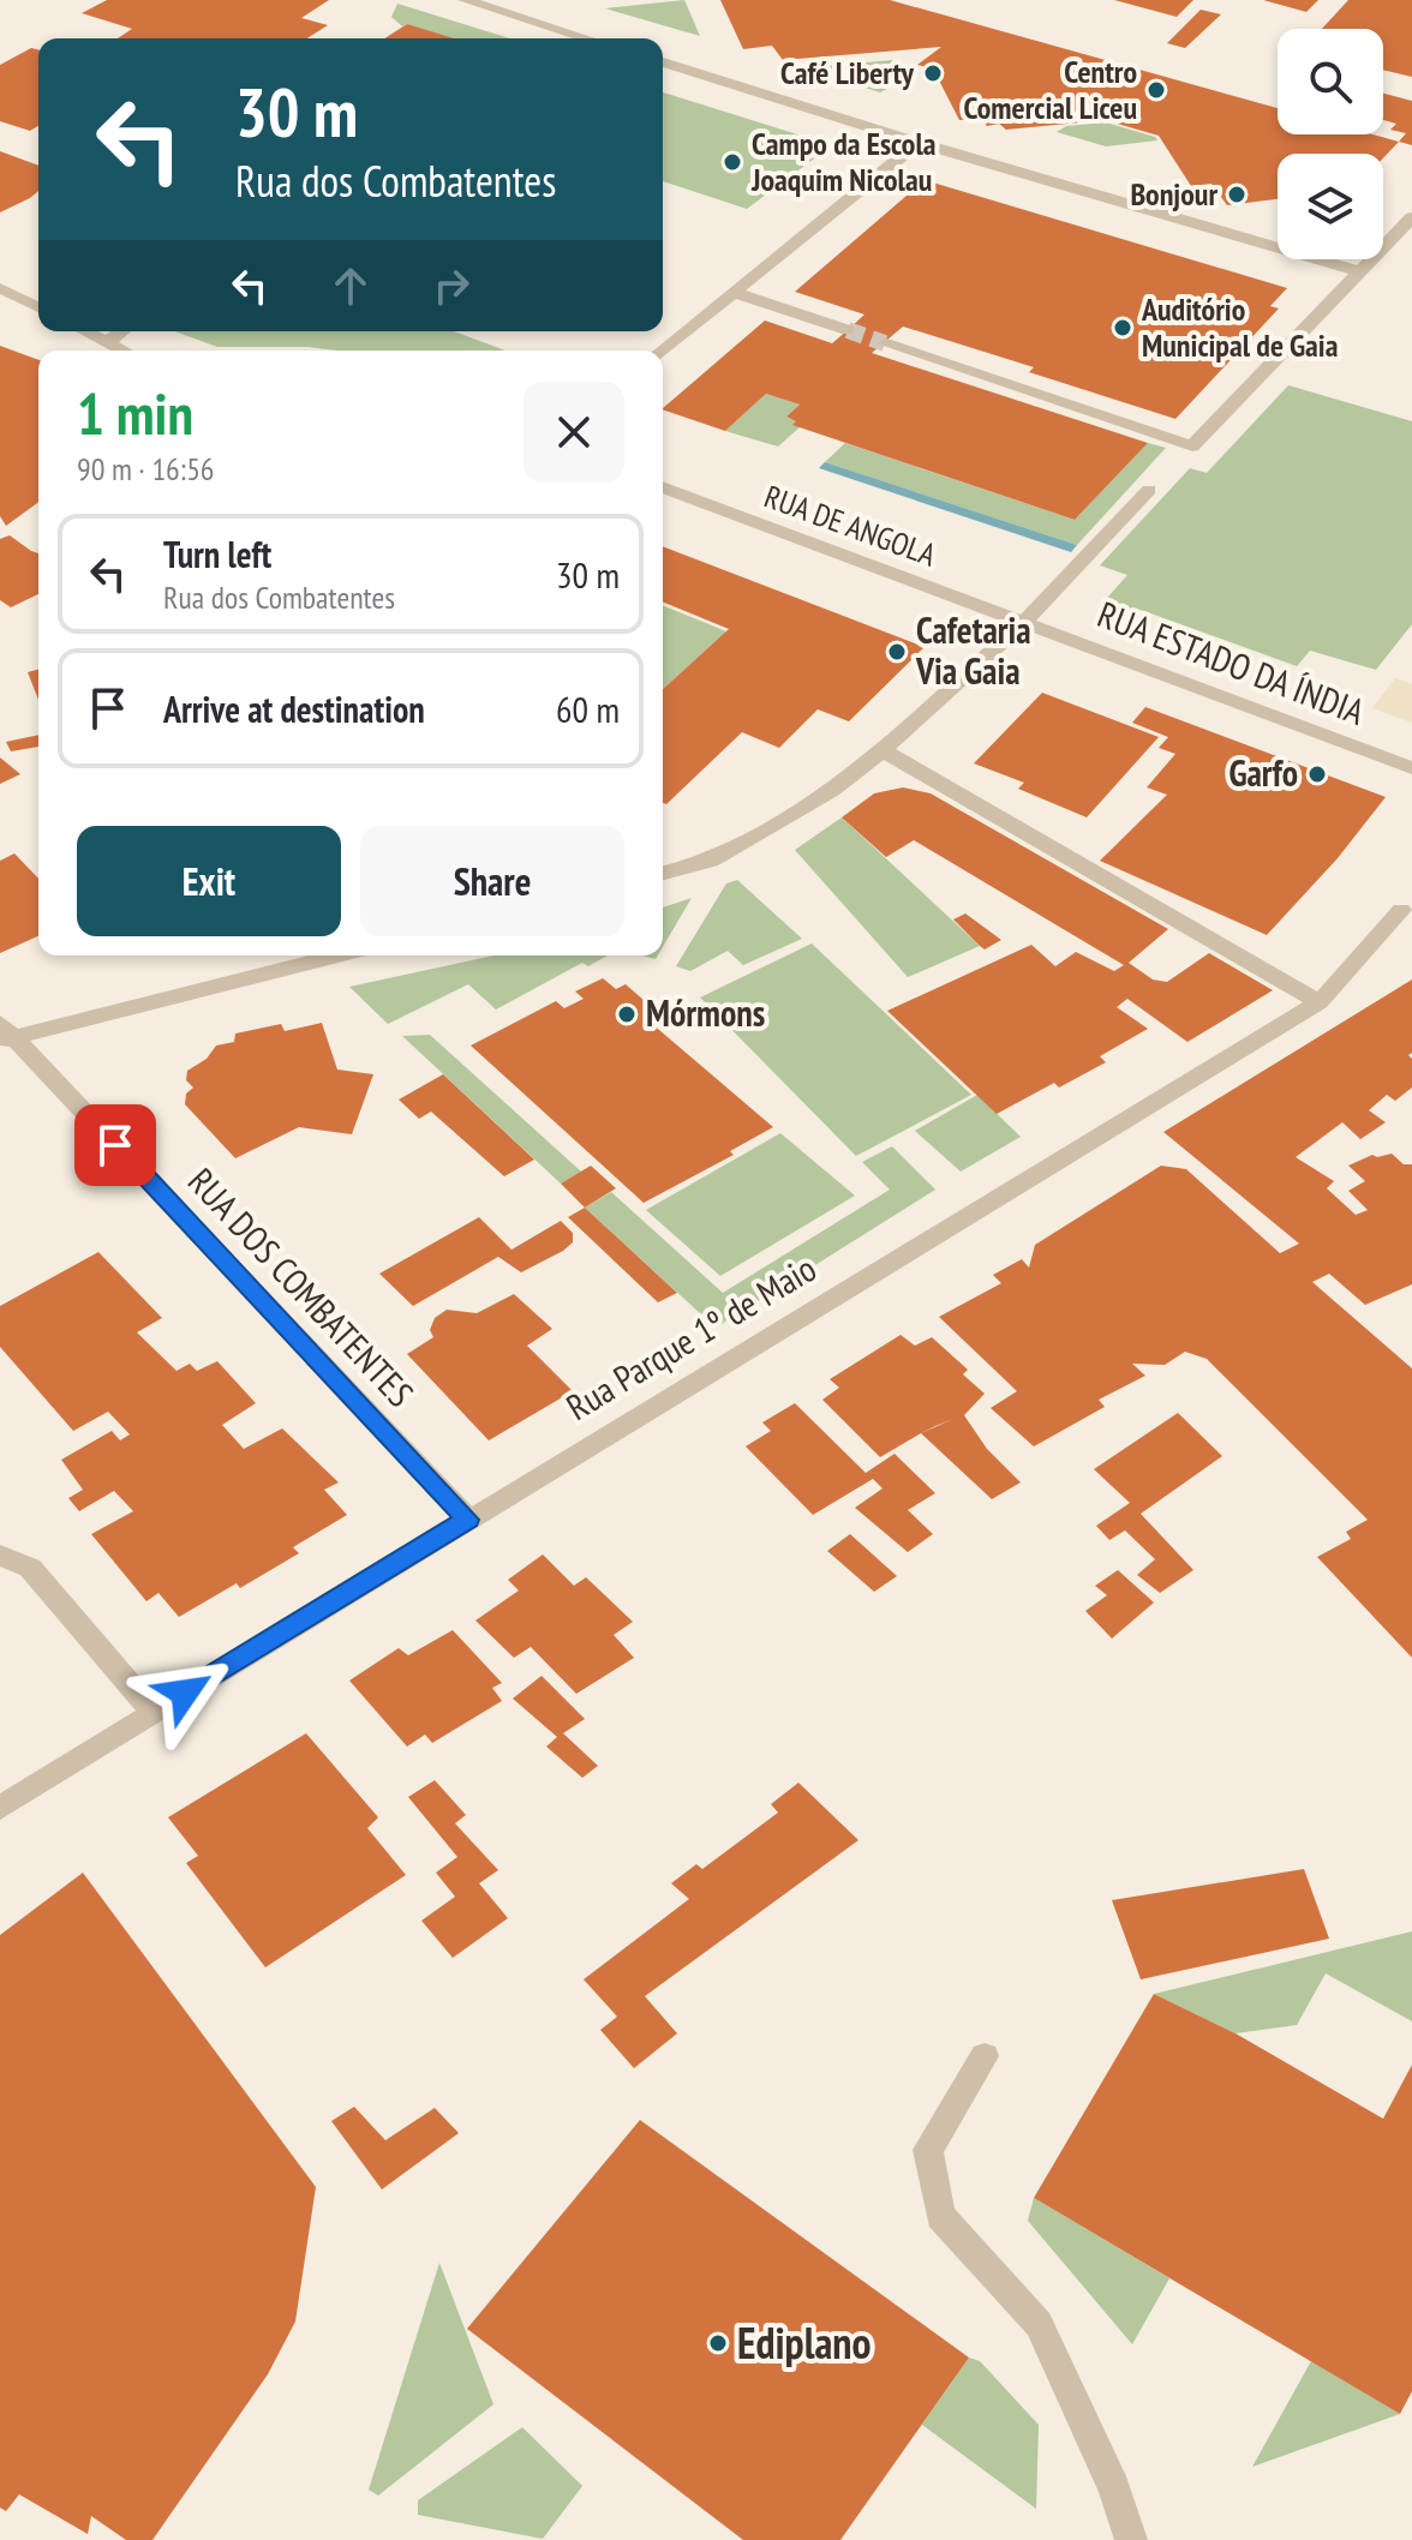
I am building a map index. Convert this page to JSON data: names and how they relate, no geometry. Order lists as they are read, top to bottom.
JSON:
{
  "streets": {
    "street": [
      "RUA DE ANGOLA",
      "RUA ESTADO DA ÍNDIA",
      "RUA DOS COMBATENTES",
      "Rua Parque 1º de Maio"
    ]
  },
  "crossings": [
    ["RUA DE ANGOLA", "RUA ESTADO DA ÍNDIA"],
    ["RUA DOS COMBATENTES", "Rua Parque 1º de Maio"]
  ],
  "places": [
    "Café Liberty",
    "Centro Comercial Liceu",
    "Campo da Escola Joaquim Nicolau",
    "Bonjour",
    "Auditório Municipal de Gaia",
    "Cafetaria Via Gaia",
    "Garfo",
    "Mórmons",
    "Ediplano"
  ],
  "page": {
    "turn": ["30 m", "Rua dos Combatentes"],
    "heading": ["1 min", "90 m · 16:56"],
    "list": [
      {
        "name": "Turn left",
        "note": "Rua dos Combatentes",
        "value": "30 m"
      },
      {
        "name": "Arrive at destination",
        "value": "60 m"
      }
    ],
    "buttons": ["Exit", "Share"]
  }
}
